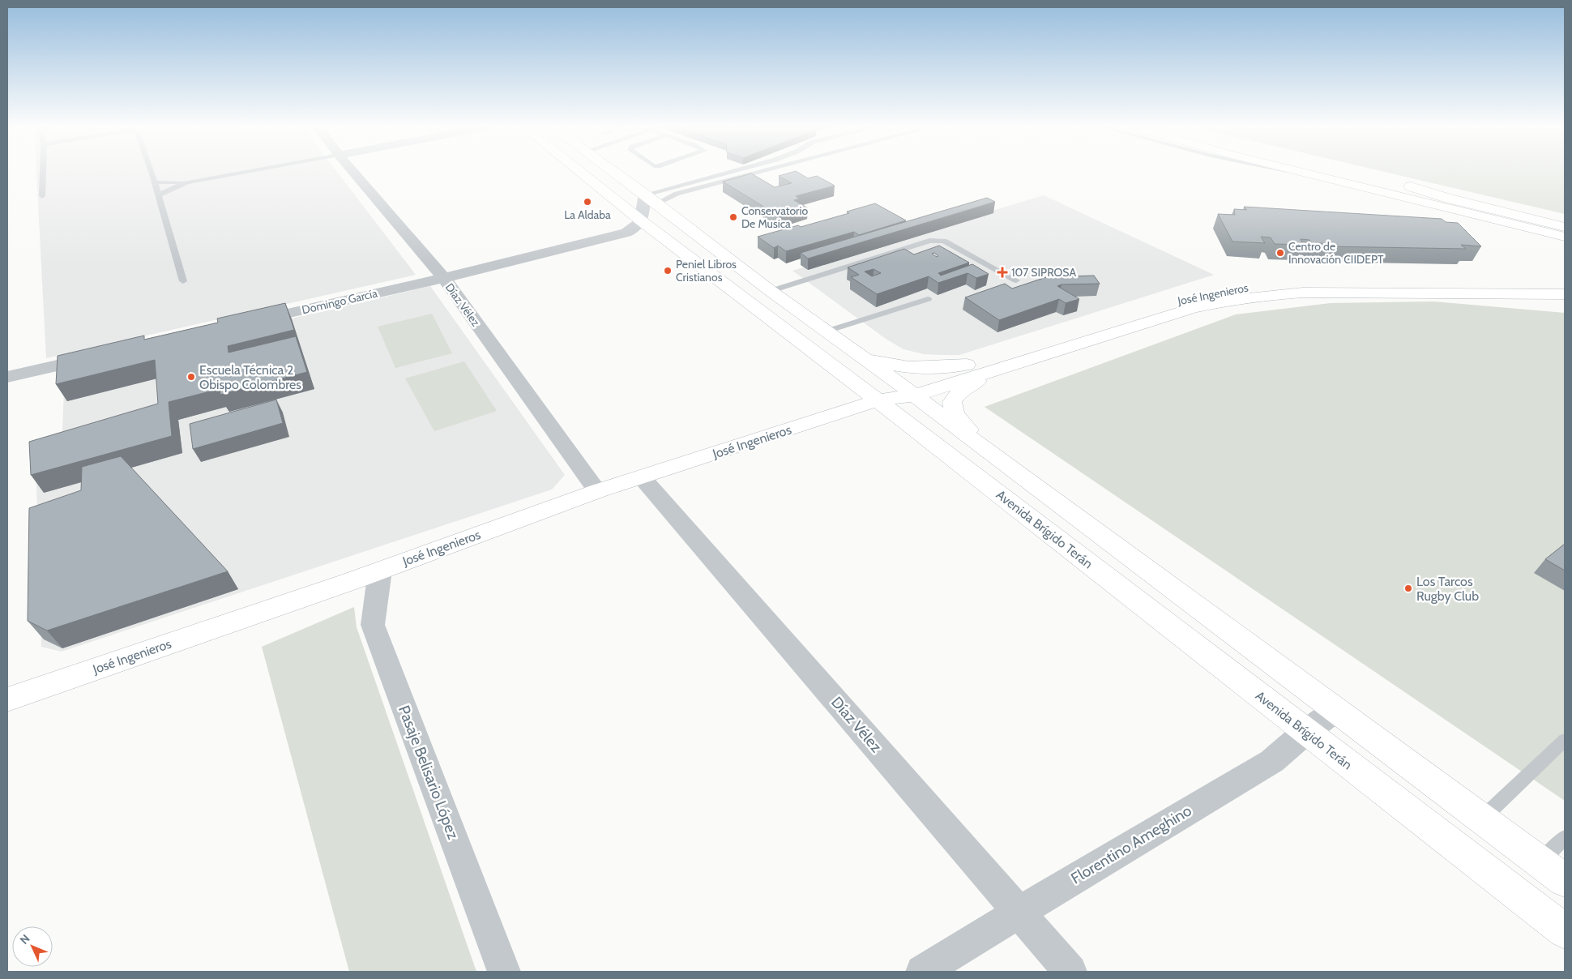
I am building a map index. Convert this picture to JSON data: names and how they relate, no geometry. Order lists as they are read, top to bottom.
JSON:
{
  "streets": {
    "main road": ["José Ingenieros", "Avenida Brígido Terán"],
    "street": [
      "Domingo García",
      "Díaz Vélez",
      "Pasaje Belisario López",
      "Florentino Ameghino"
    ]
  },
  "crossings": [
    ["José Ingenieros", "Díaz Vélez"],
    ["José Ingenieros", "Avenida Brígido Terán"],
    ["José Ingenieros", "Pasaje Belisario López"],
    ["Domingo García", "Díaz Vélez"],
    ["Domingo García", "Avenida Brígido Terán"],
    ["Díaz Vélez", "Florentino Ameghino"],
    ["Avenida Brígido Terán", "Florentino Ameghino"]
  ],
  "places": {
    "other": [
      "La Aldaba",
      "Conservatorio De Musica",
      "Centro de Innovación CIIDEPT",
      "Peniel Libros Cristianos",
      "Escuela Técnica 2 Obispo Colombres",
      "Los Tarcos Rugby Club"
    ],
    "health": ["107 SIPROSA"]
  },
  "north": "top left"
}
